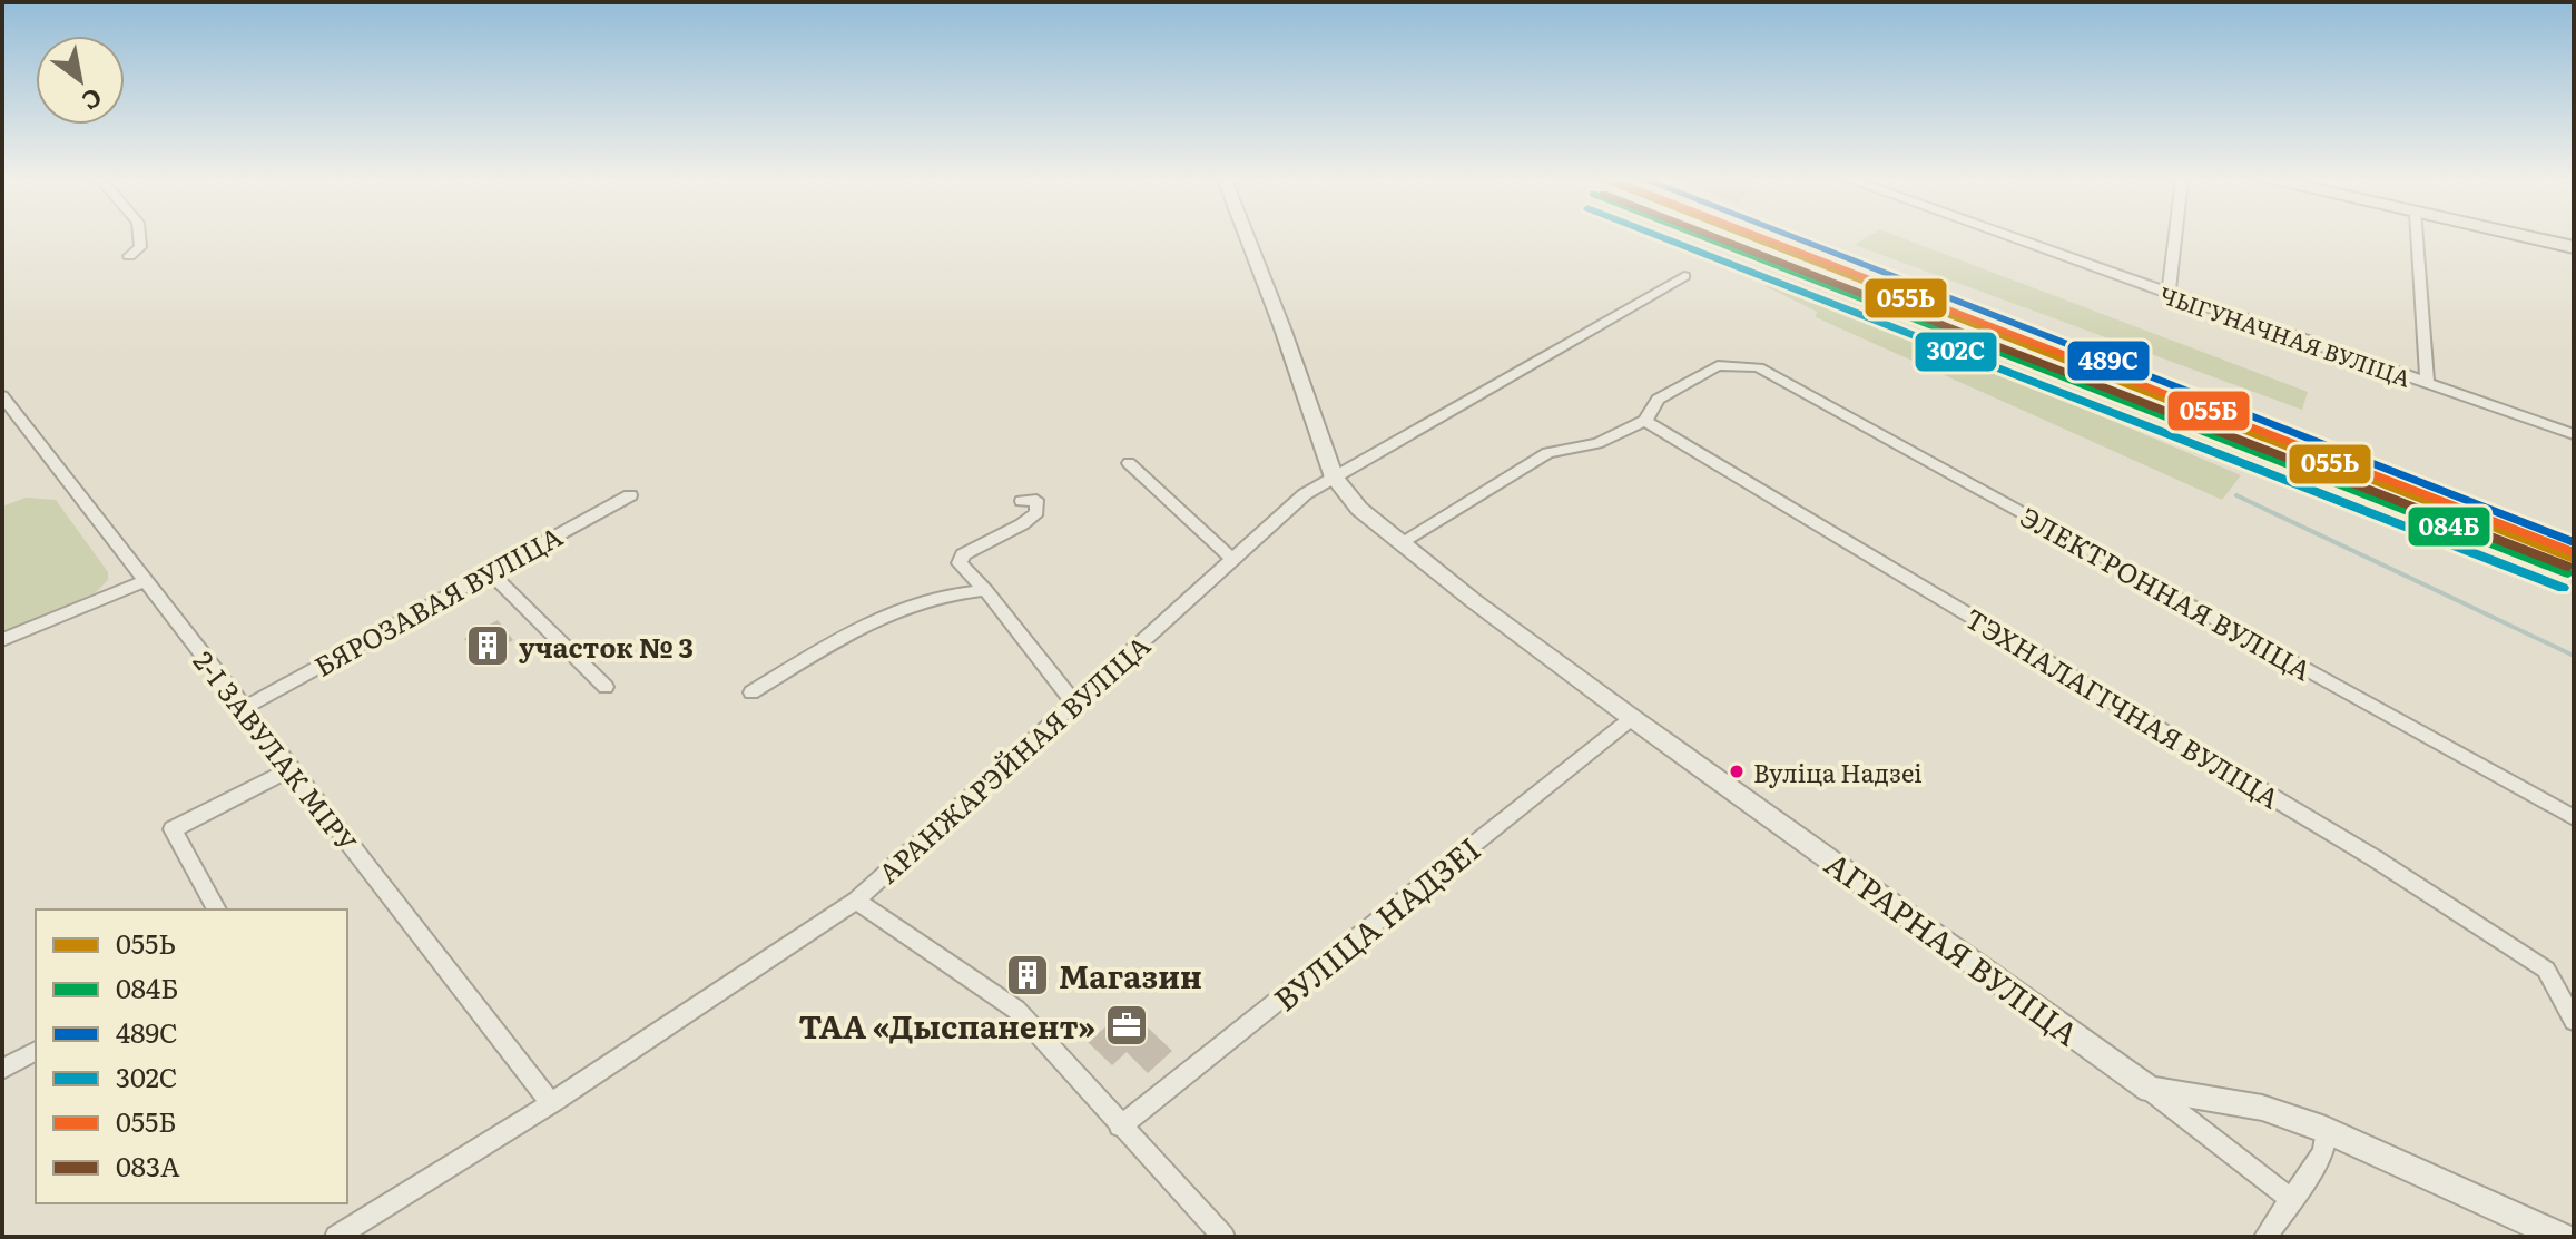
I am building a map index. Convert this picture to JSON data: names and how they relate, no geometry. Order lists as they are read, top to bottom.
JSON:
{
  "streets": {
    "street": [
      "ЧЫГУНАЧНАЯ ВУЛІЦА",
      "ЭЛЕКТРОННАЯ ВУЛІЦА",
      "БЯРОЗАВАЯ ВУЛІЦА",
      "ТЭХНАЛАГІЧНАЯ ВУЛІЦА",
      "2-І ЗАВУЛАК МІРУ",
      "АРАНЖАРЭЙНАЯ ВУЛІЦА",
      "ВУЛІЦА НАДЗЕІ",
      "АГРАРНАЯ ВУЛІЦА"
    ]
  },
  "crossings": [
    ["ЭЛЕКТРОННАЯ ВУЛІЦА", "ТЭХНАЛАГІЧНАЯ ВУЛІЦА"],
    ["БЯРОЗАВАЯ ВУЛІЦА", "2-І ЗАВУЛАК МІРУ"],
    ["2-І ЗАВУЛАК МІРУ", "АРАНЖАРЭЙНАЯ ВУЛІЦА"],
    ["АРАНЖАРЭЙНАЯ ВУЛІЦА", "АГРАРНАЯ ВУЛІЦА"],
    ["ВУЛІЦА НАДЗЕІ", "АГРАРНАЯ ВУЛІЦА"]
  ],
  "places": {
    "building": ["участок № 3", "Магазин"],
    "other": ["Вуліца Надзеі"],
    "office": ["ТАА «Дыспанент»"]
  },
  "lines": [
    "transit line 055Ь",
    "transit line 084Б",
    "transit line 489С",
    "transit line 302С",
    "transit line 055Б",
    "transit line 083А"
  ],
  "legend": [
    "055Ь",
    "084Б",
    "489С",
    "302С",
    "055Б",
    "083А"
  ],
  "north": "bottom right"
}
